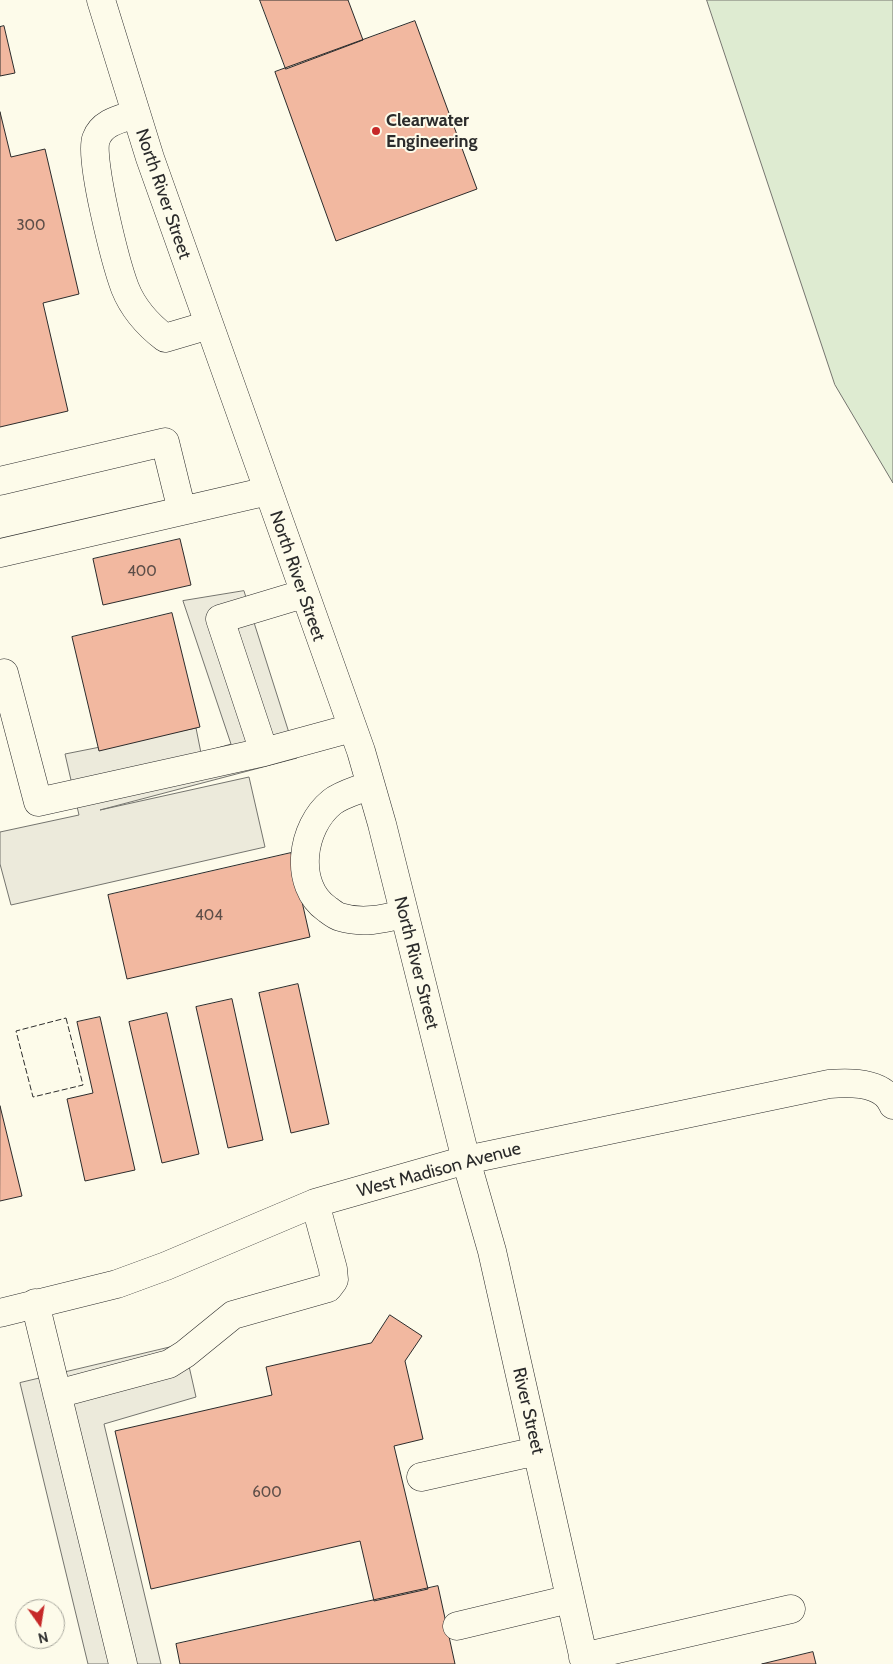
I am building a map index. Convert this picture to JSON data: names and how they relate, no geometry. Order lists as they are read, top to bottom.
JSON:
{
  "streets": {
    "street": ["North River Street", "West Madison Avenue", "River Street"]
  },
  "crossings": [
    ["North River Street", "West Madison Avenue"],
    ["North River Street", "River Street"],
    ["West Madison Avenue", "River Street"]
  ],
  "places": ["Clearwater Engineering"],
  "house_numbers": [
    "300",
    "400",
    "404",
    "600"
  ],
  "north": "bottom"
}
